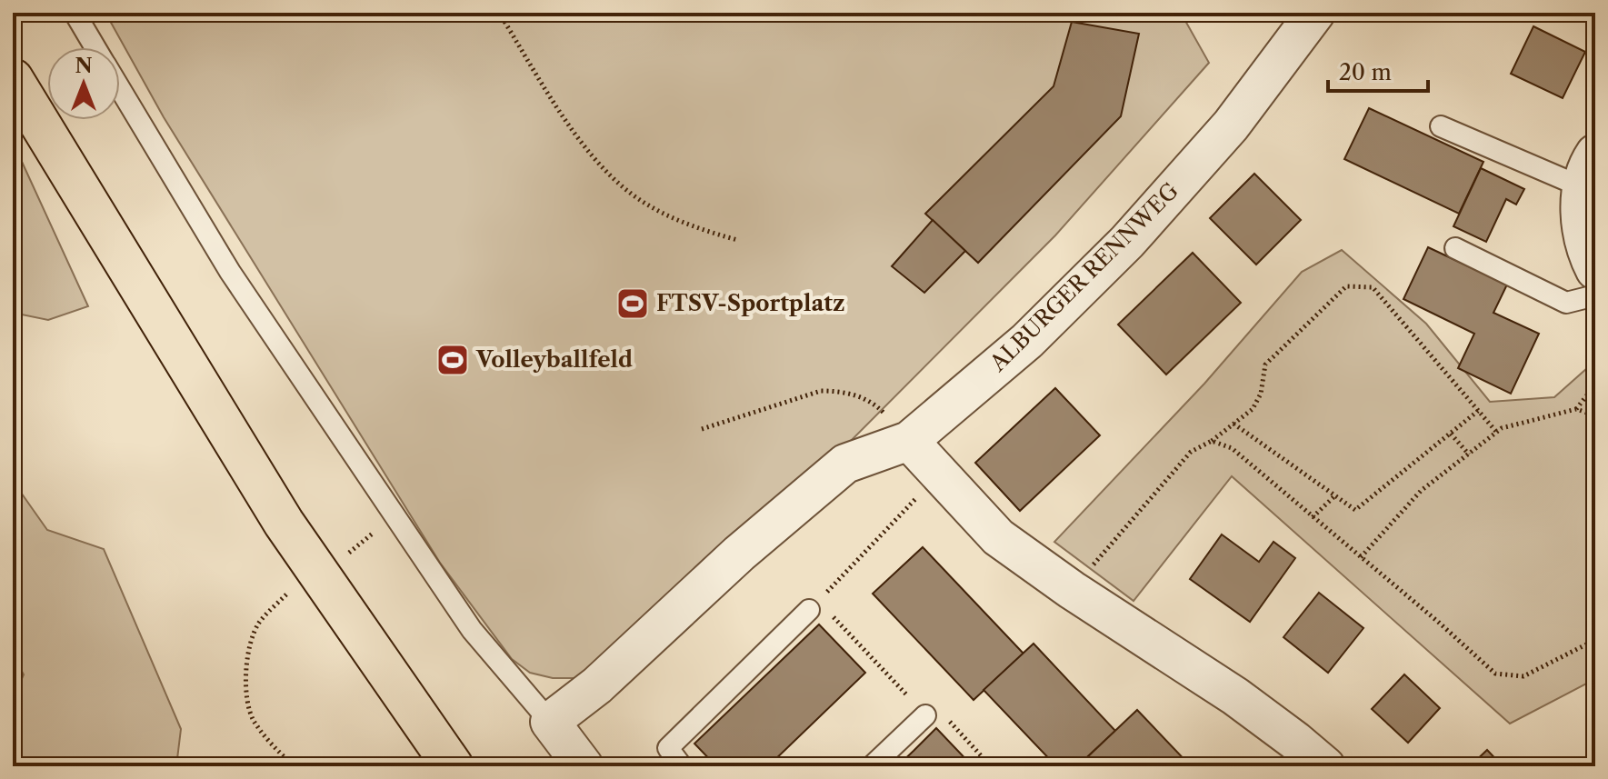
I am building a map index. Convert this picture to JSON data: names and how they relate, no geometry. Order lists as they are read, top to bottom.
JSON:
{
  "streets": {
    "street": ["ALBURGER RENNWEG"]
  },
  "places": {
    "sports": ["FTSV-Sportplatz", "Volleyballfeld"]
  },
  "scale_bar": "20 m",
  "north": "top"
}
